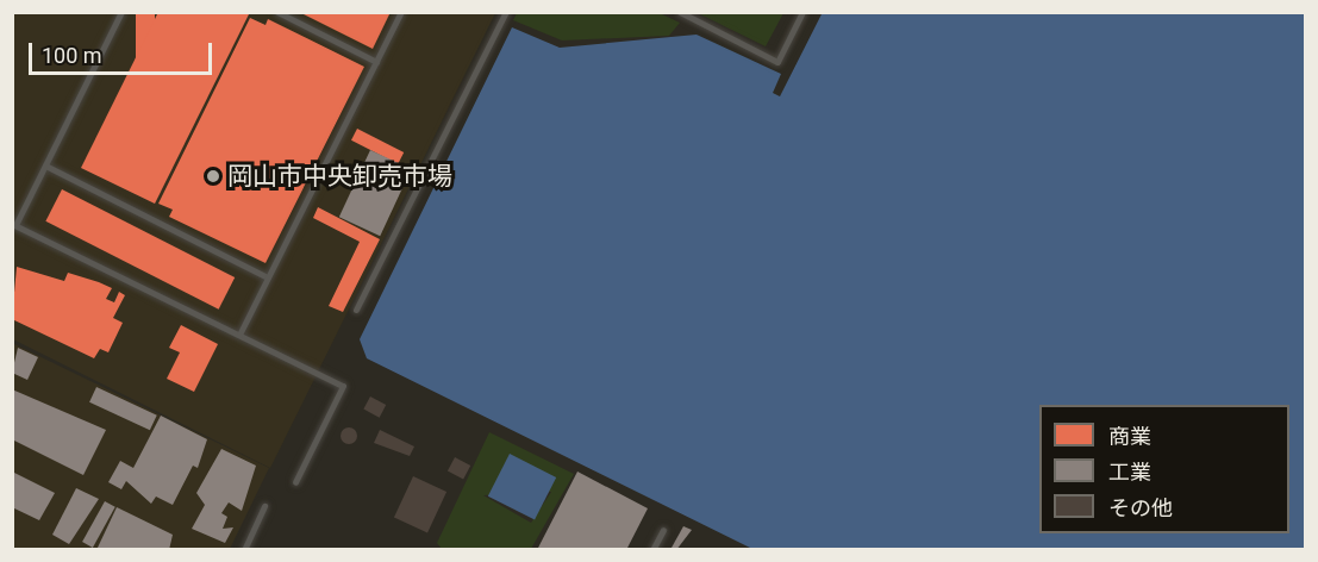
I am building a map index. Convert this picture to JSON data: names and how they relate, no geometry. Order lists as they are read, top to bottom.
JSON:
{
  "places": ["岡山市中央卸売市場"],
  "legend": ["商業", "工業", "その他"],
  "scale_bar": "100 m"
}
